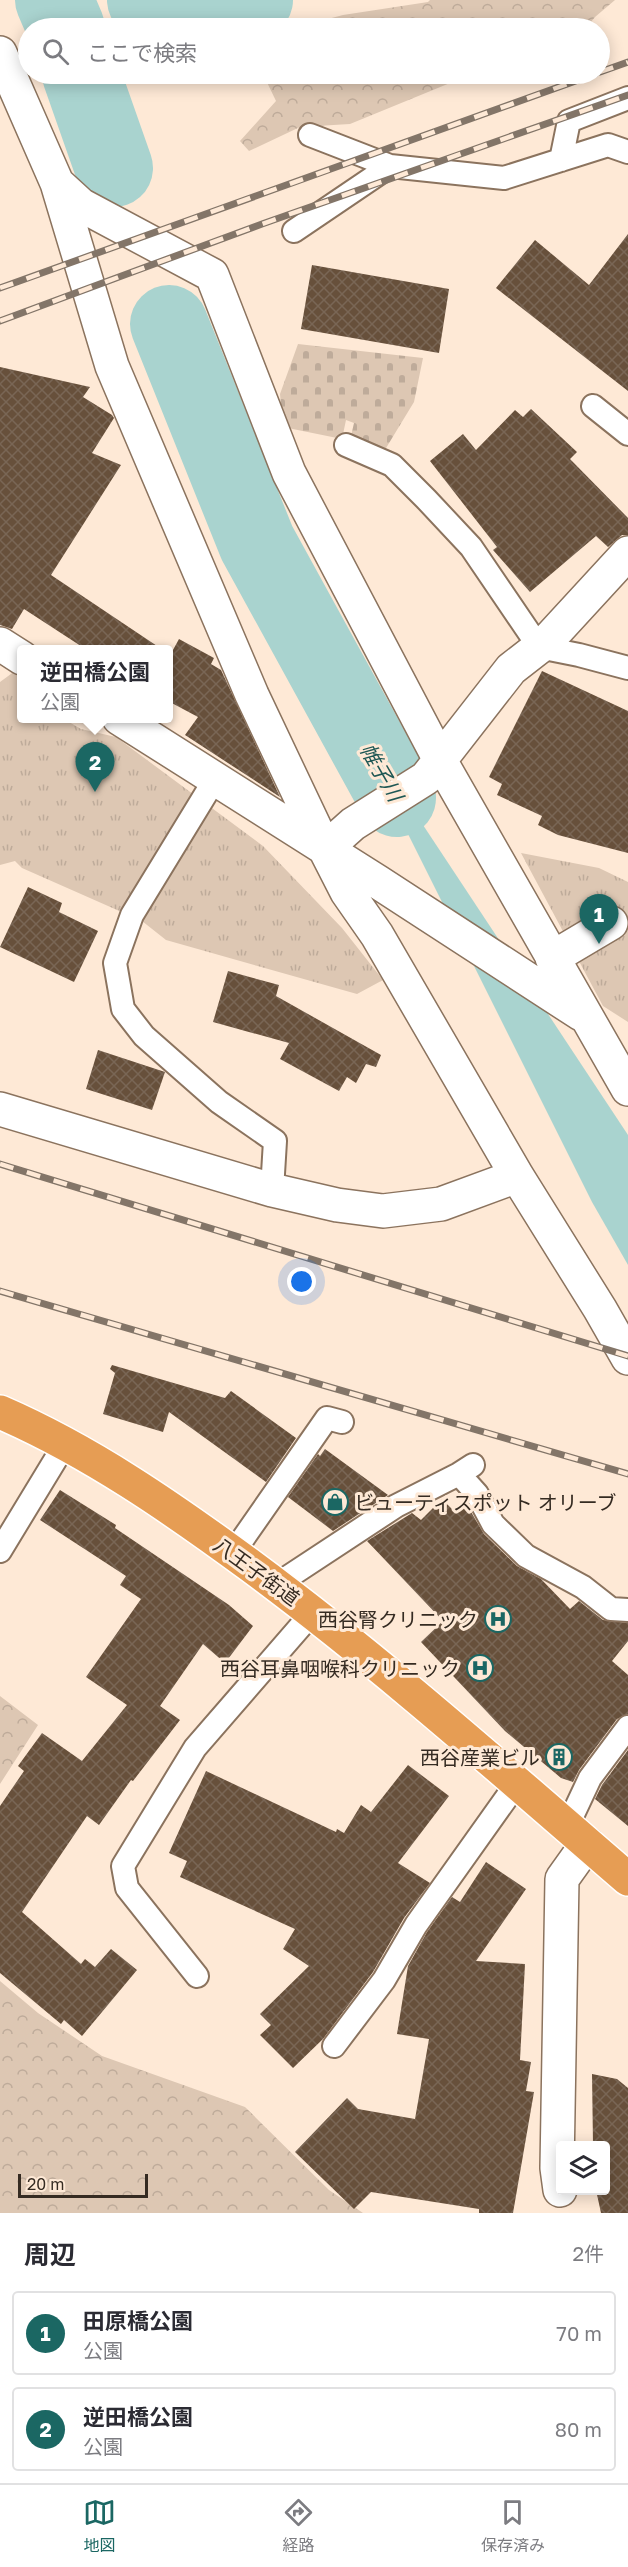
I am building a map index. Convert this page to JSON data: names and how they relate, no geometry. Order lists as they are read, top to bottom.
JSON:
{
  "streets": {
    "highway": ["八王子街道"]
  },
  "water": ["帷子川"],
  "places": {
    "shop": ["ビューティスポット オリーブ"],
    "hospital": ["西谷腎クリニック", "西谷耳鼻咽喉科クリニック"],
    "building": ["西谷産業ビル"]
  },
  "scale_bar": "20 m",
  "page": {
    "search": "ここで検索",
    "popup": ["逆田橋公園", "公園"],
    "pins": ["2", "1"],
    "scale": "20 m",
    "heading": ["周辺", "2件"],
    "list": [
      {
        "mark": "1",
        "name": "田原橋公園",
        "note": "公園",
        "value": "70 m"
      },
      {
        "mark": "2",
        "name": "逆田橋公園",
        "note": "公園",
        "value": "80 m"
      }
    ],
    "nav": ["地図", "経路", "保存済み"]
  }
}
